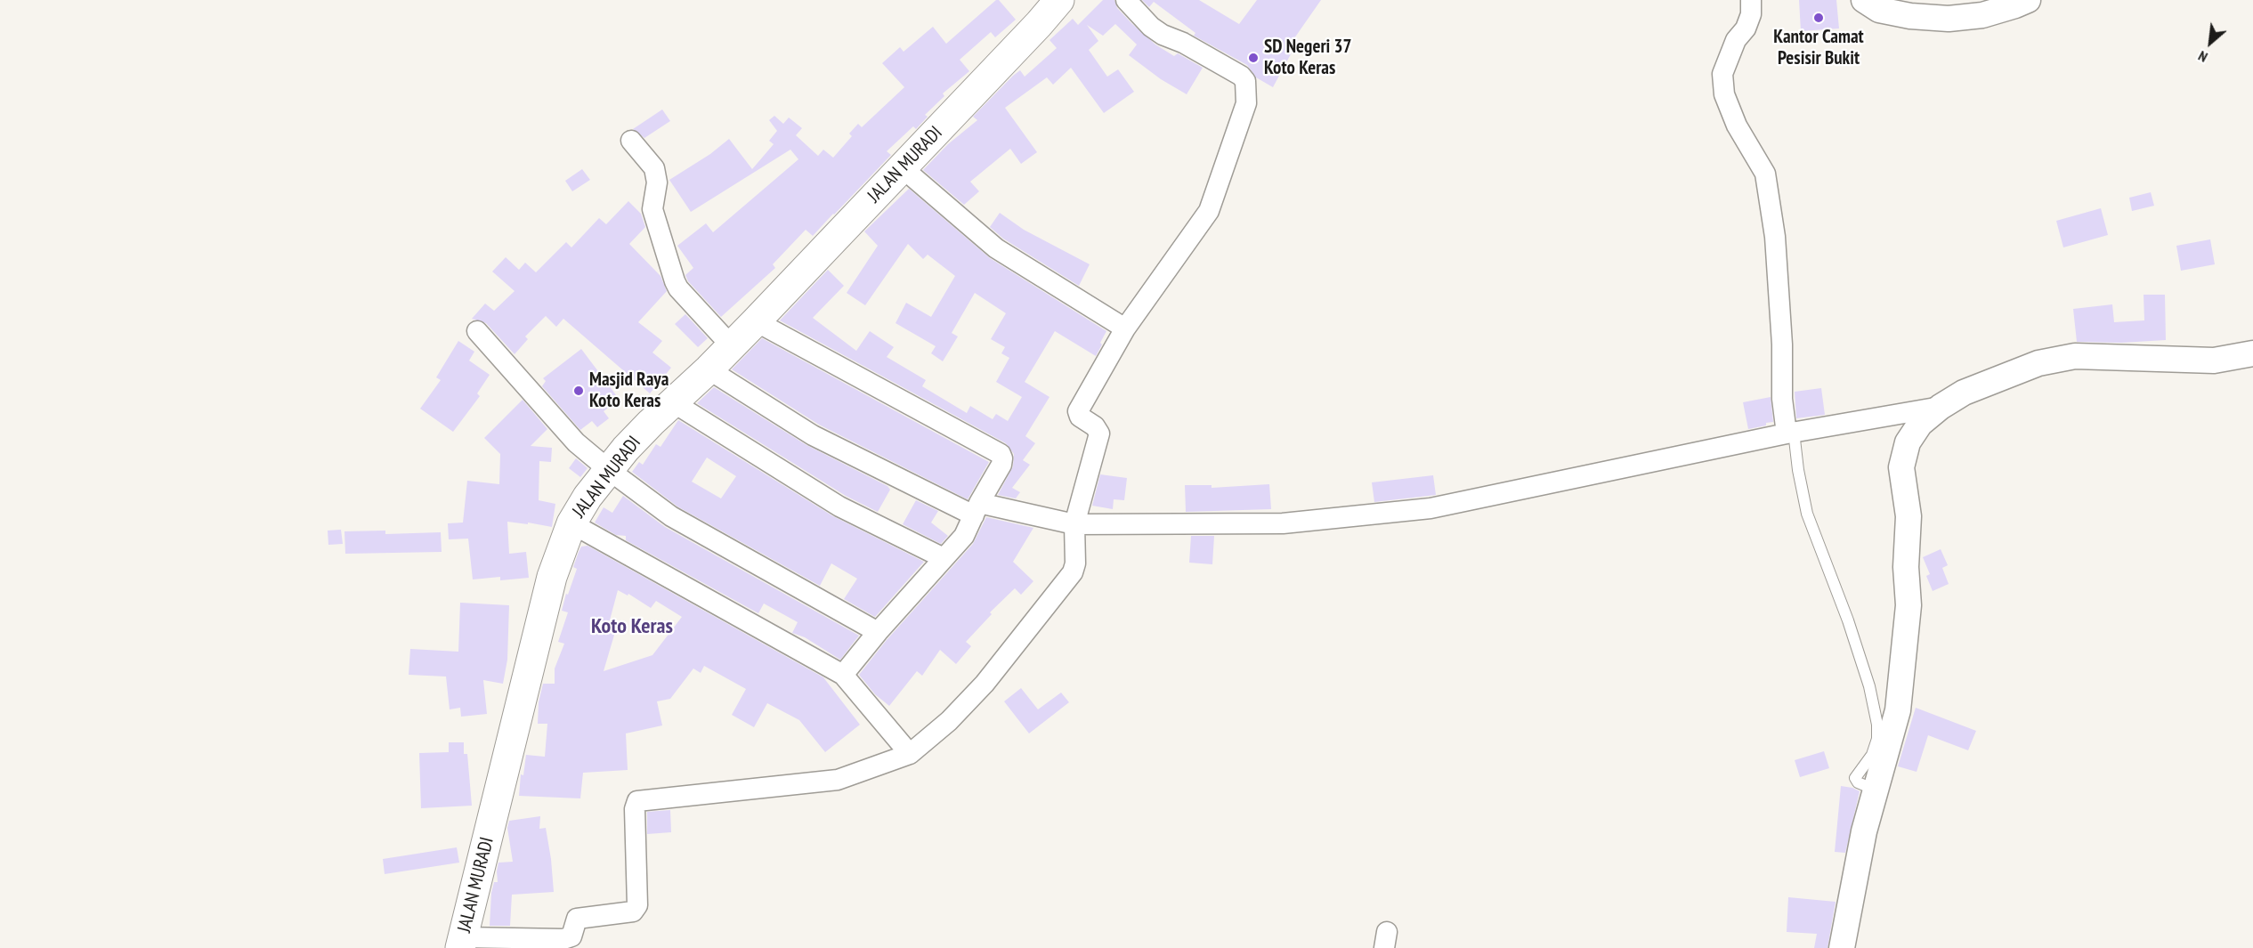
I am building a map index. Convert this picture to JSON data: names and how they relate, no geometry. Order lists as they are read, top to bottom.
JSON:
{
  "streets": {
    "highway": ["JALAN MURADI"]
  },
  "districts": ["Koto Keras"],
  "places": ["Kantor Camat Pesisir Bukit", "SD Negeri 37 Koto Keras", "Masjid Raya Koto Keras"],
  "north": "bottom left"
}
